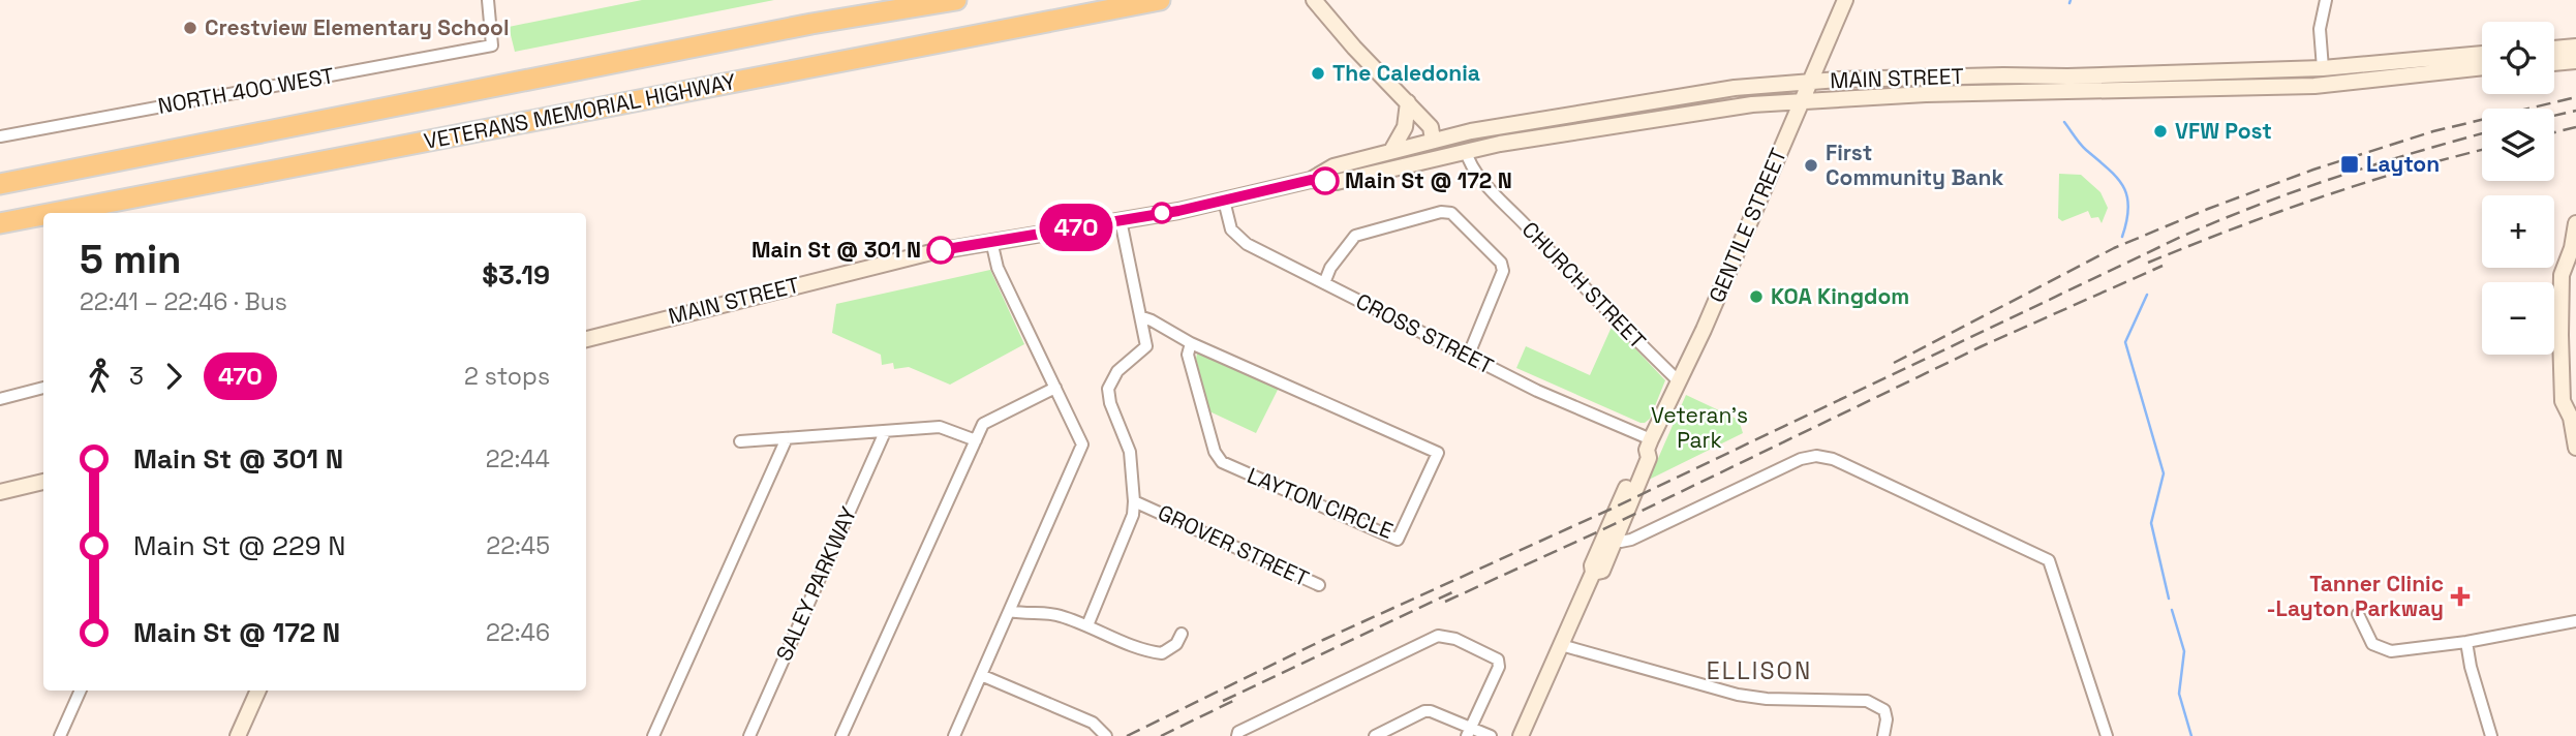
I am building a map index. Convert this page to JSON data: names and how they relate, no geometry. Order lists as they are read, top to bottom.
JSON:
{
  "streets": {
    "highway": ["VETERANS MEMORIAL HIGHWAY"],
    "main road": ["MAIN STREET", "GENTILE STREET"],
    "street": [
      "NORTH 400 WEST",
      "CHURCH STREET",
      "CROSS STREET",
      "LAYTON CIRCLE",
      "GROVER STREET",
      "SALEY PARKWAY"
    ]
  },
  "crossings": [
    ["MAIN STREET", "GENTILE STREET"],
    ["MAIN STREET", "CHURCH STREET"],
    ["MAIN STREET", "CROSS STREET"],
    ["GENTILE STREET", "CHURCH STREET"],
    ["GENTILE STREET", "CROSS STREET"],
    ["LAYTON CIRCLE", "GROVER STREET"]
  ],
  "districts": ["ELLISON"],
  "parks": ["Veteran's Park"],
  "places": {
    "other": [
      "Crestview Elementary School",
      "The Caledonia",
      "VFW Post",
      "First Community Bank",
      "Main St @ 172 N",
      "Main St @ 301 N",
      "KOA Kingdom"
    ],
    "transit": ["Layton"],
    "health": ["Tanner Clinic -Layton Parkway"]
  },
  "lines": ["bus line 470"],
  "page": {
    "on_map": "470",
    "map_buttons": ["+", "−"],
    "heading": ["5 min", "22:41 – 22:46 · Bus", "$3.19"],
    "legs": ["3", "470", "2 stops"],
    "list": [
      {
        "name": "Main St @ 301 N",
        "value": "22:44"
      },
      {
        "name": "Main St @ 229 N",
        "value": "22:45"
      },
      {
        "name": "Main St @ 172 N",
        "value": "22:46"
      }
    ]
  }
}
